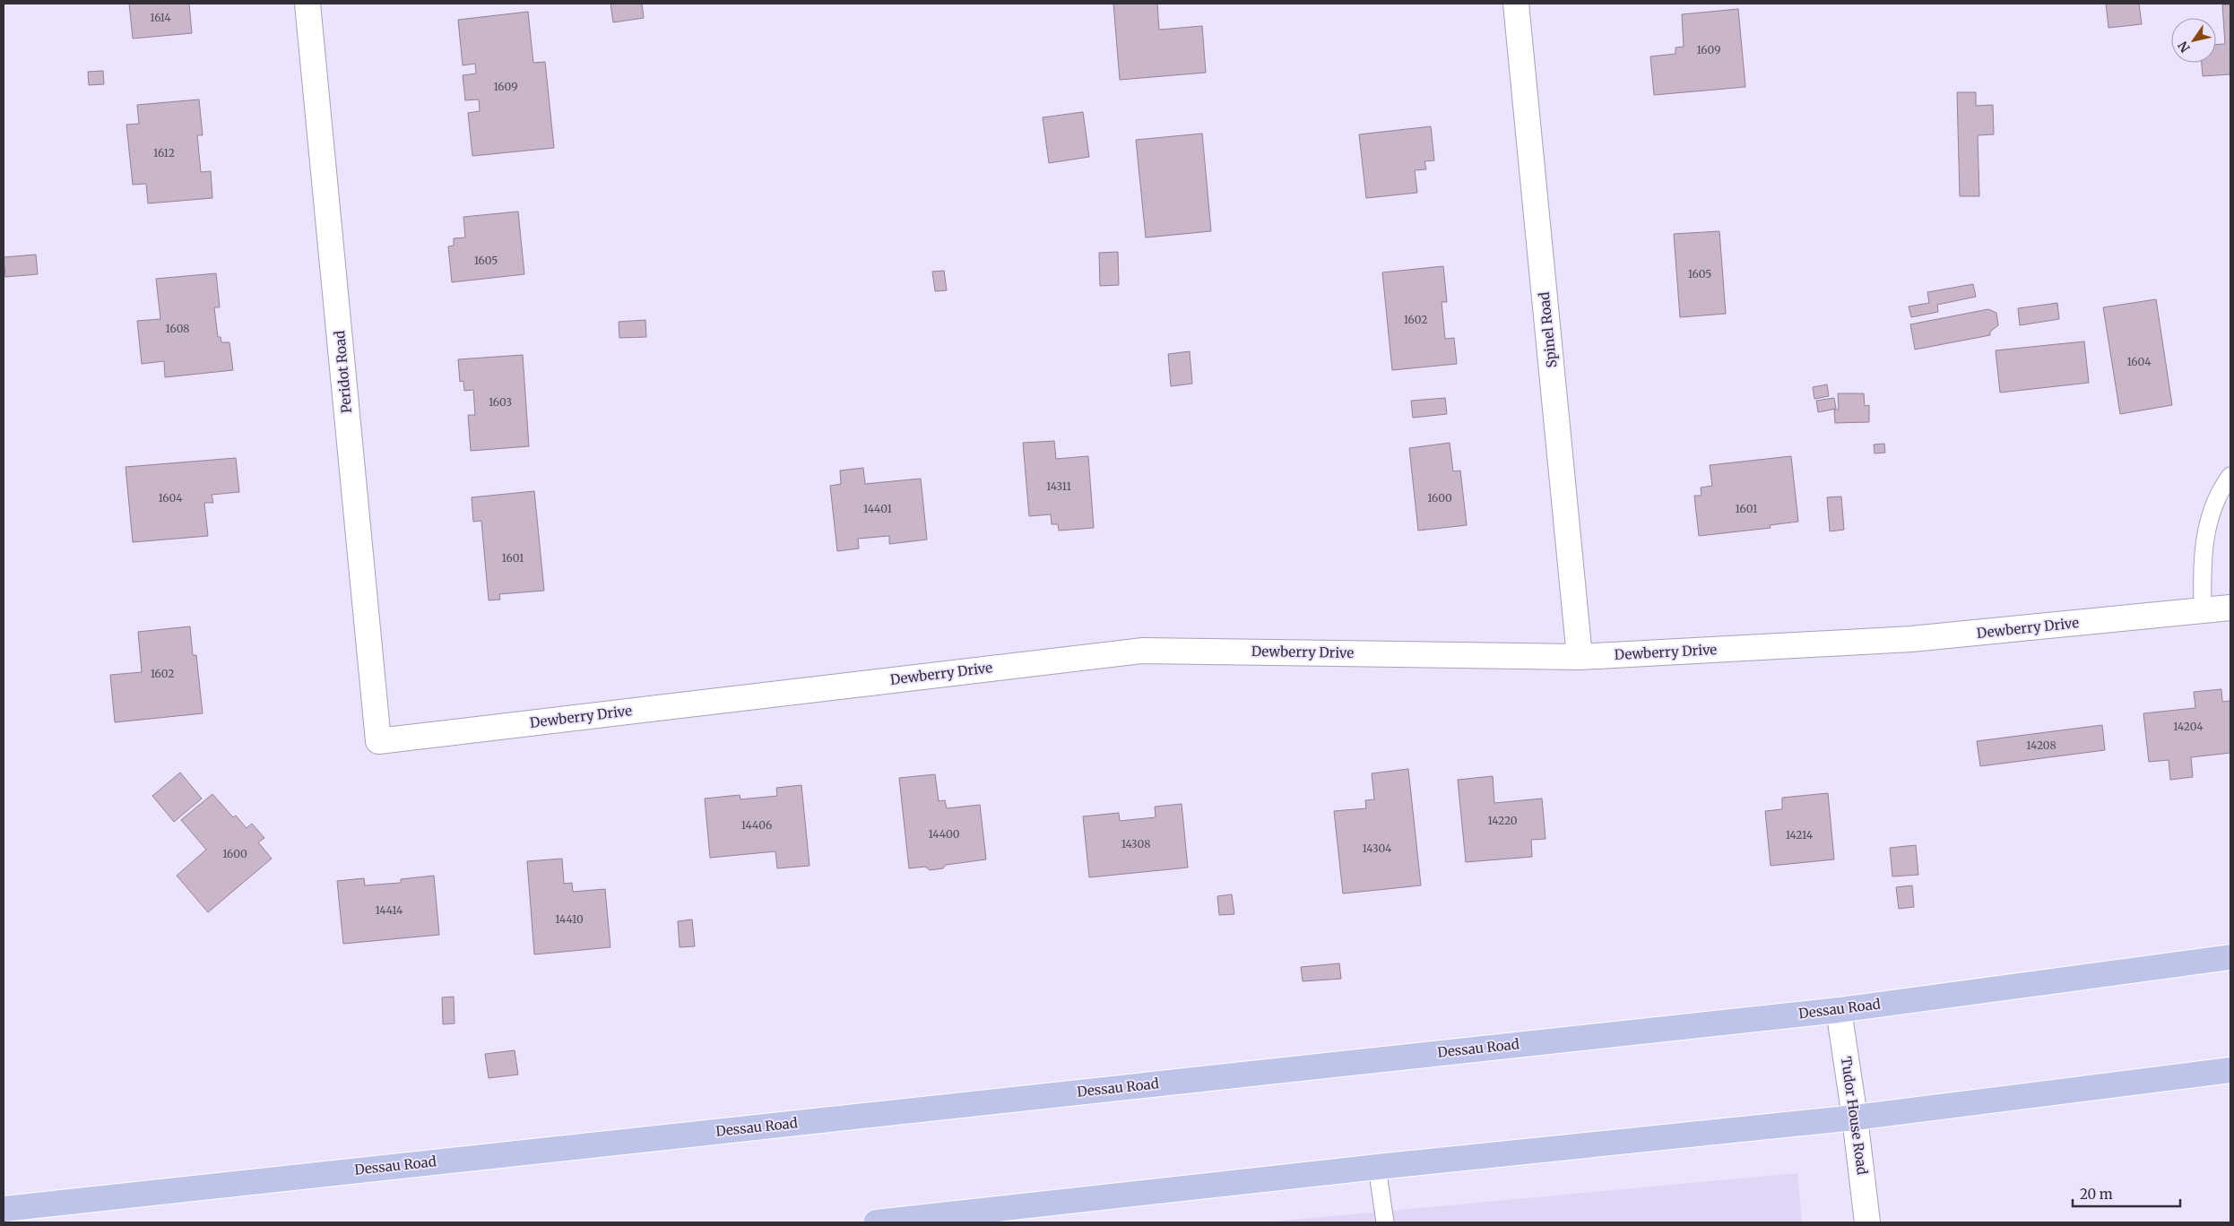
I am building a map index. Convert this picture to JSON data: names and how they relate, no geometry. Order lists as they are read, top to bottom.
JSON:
{
  "streets": {
    "main road": ["Dessau Road"],
    "street": [
      "Spinel Road",
      "Peridot Road",
      "Dewberry Drive",
      "Tudor House Road"
    ]
  },
  "crossings": [
    ["Spinel Road", "Dewberry Drive"],
    ["Peridot Road", "Dewberry Drive"],
    ["Dessau Road", "Tudor House Road"]
  ],
  "house_numbers": [
    "1614",
    "1609",
    "1609",
    "1612",
    "1605",
    "1605",
    "1602",
    "1608",
    "1604",
    "1603",
    "14311",
    "1604",
    "1600",
    "14401",
    "1601",
    "1601",
    "1602",
    "14204",
    "14208",
    "14220",
    "14406",
    "14400",
    "14214",
    "14308",
    "14304",
    "1600",
    "14414",
    "14410"
  ],
  "scale_bar": "20 m",
  "north": "bottom left"
}
